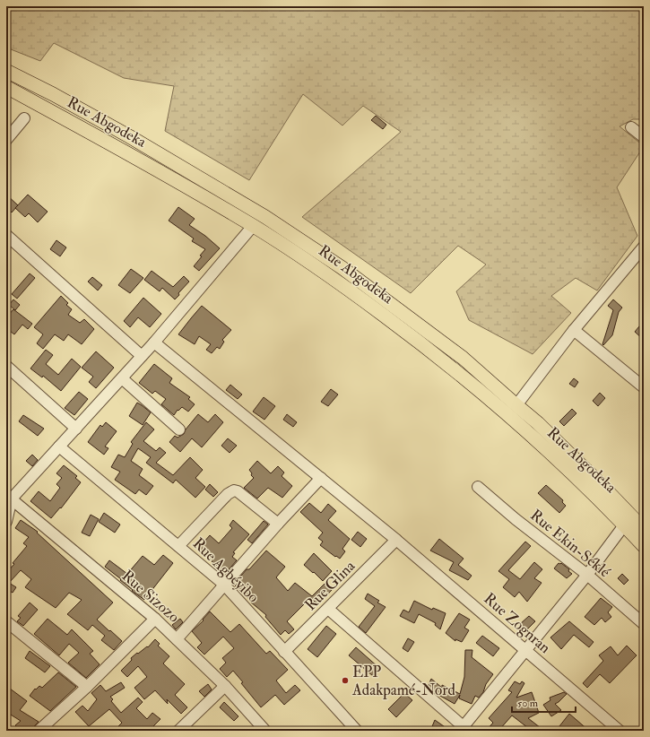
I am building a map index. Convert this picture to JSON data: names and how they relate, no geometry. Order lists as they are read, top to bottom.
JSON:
{
  "streets": {
    "main road": ["Rue Abgodeka"],
    "street": [
      "Rue Ekin-Séklé",
      "Rue Agbéyibo",
      "Rue Glina",
      "Rue Sizozo",
      "Rue Zognran"
    ]
  },
  "crossings": [
    ["Rue Agbéyibo", "Rue Glina"],
    ["Rue Glina", "Rue Zognran"]
  ],
  "places": ["EPP Adakpamé-Nord"],
  "scale_bar": "50 m"
}
